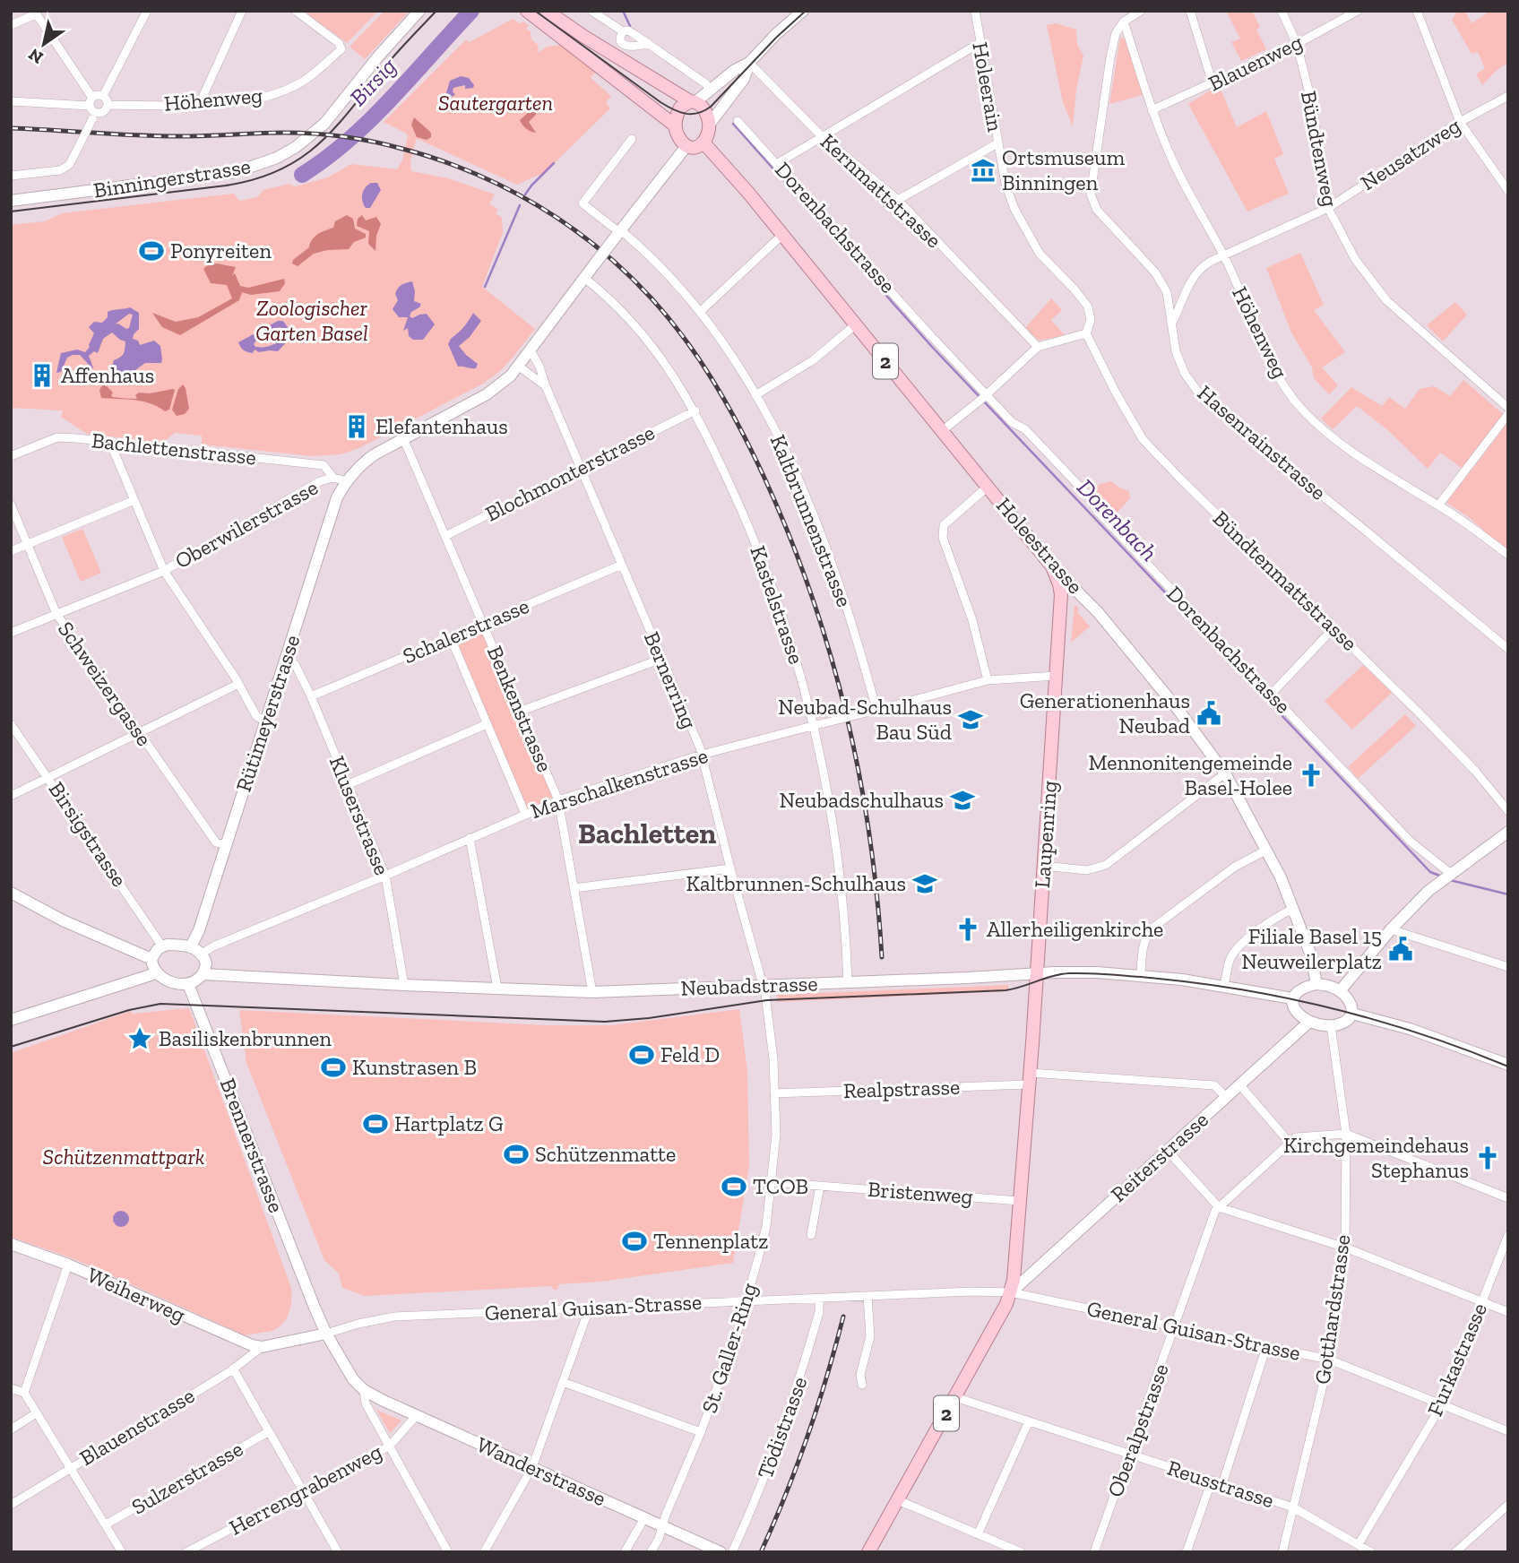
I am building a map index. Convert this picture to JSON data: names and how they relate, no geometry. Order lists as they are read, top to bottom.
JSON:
{
  "streets": {
    "main road": ["2", "Holeestrasse", "Laupenring"],
    "street": [
      "Blauenweg",
      "Holeerain",
      "Höhenweg",
      "Bündtenweg",
      "Neusatzweg",
      "Binningerstrasse",
      "Kernmattstrasse",
      "Dorenbachstrasse",
      "Hasenrainstrasse",
      "Bachlettenstrasse",
      "Blochmonterstrasse",
      "Kaltbrunnenstrasse",
      "Oberwilerstrasse",
      "Bündtenmattstrasse",
      "Kastelstrasse",
      "Schalerstrasse",
      "Bernerring",
      "Schweizergasse",
      "Benkenstrasse",
      "Rütimeyerstrasse",
      "Marschalkenstrasse",
      "Kluserstrasse",
      "Birsigstrasse",
      "Neubadstrasse",
      "Realpstrasse",
      "Brennerstrasse",
      "Reiterstrasse",
      "Bristenweg",
      "Weiherweg",
      "General Guisan-Strasse",
      "Gotthardstrasse",
      "St. Galler-Ring",
      "Furkastrasse",
      "Blauenstrasse",
      "Tödistrasse",
      "Oberalpstrasse",
      "Wanderstrasse",
      "Sulzerstrasse",
      "Reusstrasse",
      "Herrengrabenweg"
    ]
  },
  "crossings": [
    ["Blauenweg", "Höhenweg"],
    ["Blauenweg", "Bündtenweg"],
    ["Holeerain", "Bündtenmattstrasse"],
    ["Höhenweg", "Neusatzweg"],
    ["Höhenweg", "Hasenrainstrasse"],
    ["Bündtenweg", "Neusatzweg"],
    ["Neusatzweg", "Hasenrainstrasse"],
    ["2", "Laupenring"],
    ["2", "Reiterstrasse"],
    ["2", "General Guisan-Strasse"],
    ["2", "Reusstrasse"],
    ["Bachlettenstrasse", "Oberwilerstrasse"],
    ["Blochmonterstrasse", "Kastelstrasse"],
    ["Blochmonterstrasse", "Bernerring"],
    ["Blochmonterstrasse", "Benkenstrasse"],
    ["Kaltbrunnenstrasse", "Oberwilerstrasse"],
    ["Kaltbrunnenstrasse", "Marschalkenstrasse"],
    ["Oberwilerstrasse", "Holeestrasse"],
    ["Oberwilerstrasse", "Kastelstrasse"],
    ["Oberwilerstrasse", "Bernerring"],
    ["Oberwilerstrasse", "Schweizergasse"],
    ["Oberwilerstrasse", "Benkenstrasse"],
    ["Oberwilerstrasse", "Rütimeyerstrasse"],
    ["Holeestrasse", "Laupenring"],
    ["Holeestrasse", "Neubadstrasse"],
    ["Holeestrasse", "Reiterstrasse"],
    ["Holeestrasse", "Gotthardstrasse"],
    ["Kastelstrasse", "Marschalkenstrasse"],
    ["Kastelstrasse", "Neubadstrasse"],
    ["Schalerstrasse", "Bernerring"],
    ["Schalerstrasse", "Benkenstrasse"],
    ["Schalerstrasse", "Kluserstrasse"],
    ["Bernerring", "Marschalkenstrasse"],
    ["Bernerring", "Neubadstrasse"],
    ["Bernerring", "St. Galler-Ring"],
    ["Schweizergasse", "Rütimeyerstrasse"],
    ["Benkenstrasse", "Marschalkenstrasse"],
    ["Benkenstrasse", "Neubadstrasse"],
    ["Rütimeyerstrasse", "Marschalkenstrasse"],
    ["Rütimeyerstrasse", "Kluserstrasse"],
    ["Rütimeyerstrasse", "Birsigstrasse"],
    ["Rütimeyerstrasse", "Neubadstrasse"],
    ["Rütimeyerstrasse", "Brennerstrasse"],
    ["Marschalkenstrasse", "Kluserstrasse"],
    ["Marschalkenstrasse", "Birsigstrasse"],
    ["Marschalkenstrasse", "Laupenring"],
    ["Marschalkenstrasse", "Neubadstrasse"],
    ["Marschalkenstrasse", "Brennerstrasse"],
    ["Kluserstrasse", "Neubadstrasse"],
    ["Birsigstrasse", "Neubadstrasse"],
    ["Birsigstrasse", "Brennerstrasse"],
    ["Laupenring", "Neubadstrasse"],
    ["Laupenring", "Realpstrasse"],
    ["Laupenring", "Reiterstrasse"],
    ["Laupenring", "Bristenweg"],
    ["Laupenring", "General Guisan-Strasse"],
    ["Neubadstrasse", "Brennerstrasse"],
    ["Neubadstrasse", "Reiterstrasse"],
    ["Neubadstrasse", "Gotthardstrasse"],
    ["Neubadstrasse", "St. Galler-Ring"],
    ["Realpstrasse", "Reiterstrasse"],
    ["Realpstrasse", "St. Galler-Ring"],
    ["Brennerstrasse", "General Guisan-Strasse"],
    ["Brennerstrasse", "Wanderstrasse"],
    ["Reiterstrasse", "General Guisan-Strasse"],
    ["Reiterstrasse", "Gotthardstrasse"],
    ["Bristenweg", "St. Galler-Ring"],
    ["Weiherweg", "Blauenstrasse"],
    ["General Guisan-Strasse", "Gotthardstrasse"],
    ["General Guisan-Strasse", "St. Galler-Ring"],
    ["General Guisan-Strasse", "Furkastrasse"],
    ["General Guisan-Strasse", "Tödistrasse"],
    ["General Guisan-Strasse", "Oberalpstrasse"],
    ["Gotthardstrasse", "Oberalpstrasse"],
    ["Gotthardstrasse", "Reusstrasse"],
    ["St. Galler-Ring", "Wanderstrasse"],
    ["Furkastrasse", "Reusstrasse"],
    ["Oberalpstrasse", "Reusstrasse"],
    ["Wanderstrasse", "Herrengrabenweg"]
  ],
  "districts": ["Bachletten"],
  "water": ["Birsig", "Dorenbach"],
  "parks": ["Sautergarten", "Zoologischer Garten Basel", "Schützenmattpark"],
  "places": {
    "museum": ["Ortsmuseum Binningen"],
    "sports": [
      "Ponyreiten",
      "Feld D",
      "Kunstrasen B",
      "Hartplatz G",
      "Schützenmatte",
      "TCOB",
      "Tennenplatz"
    ],
    "building": ["Affenhaus", "Elefantenhaus"],
    "public building": ["Generationenhaus Neubad", "Filiale Basel 15 Neuweilerplatz"],
    "school or university": ["Neubad-Schulhaus Bau Süd", "Neubadschulhaus", "Kaltbrunnen-Schulhaus"],
    "church": ["Mennonitengemeinde Basel-Holee", "Allerheiligenkirche", "Kirchgemeindehaus Stephanus"],
    "place": ["Basiliskenbrunnen"]
  },
  "north": "bottom left"
}
